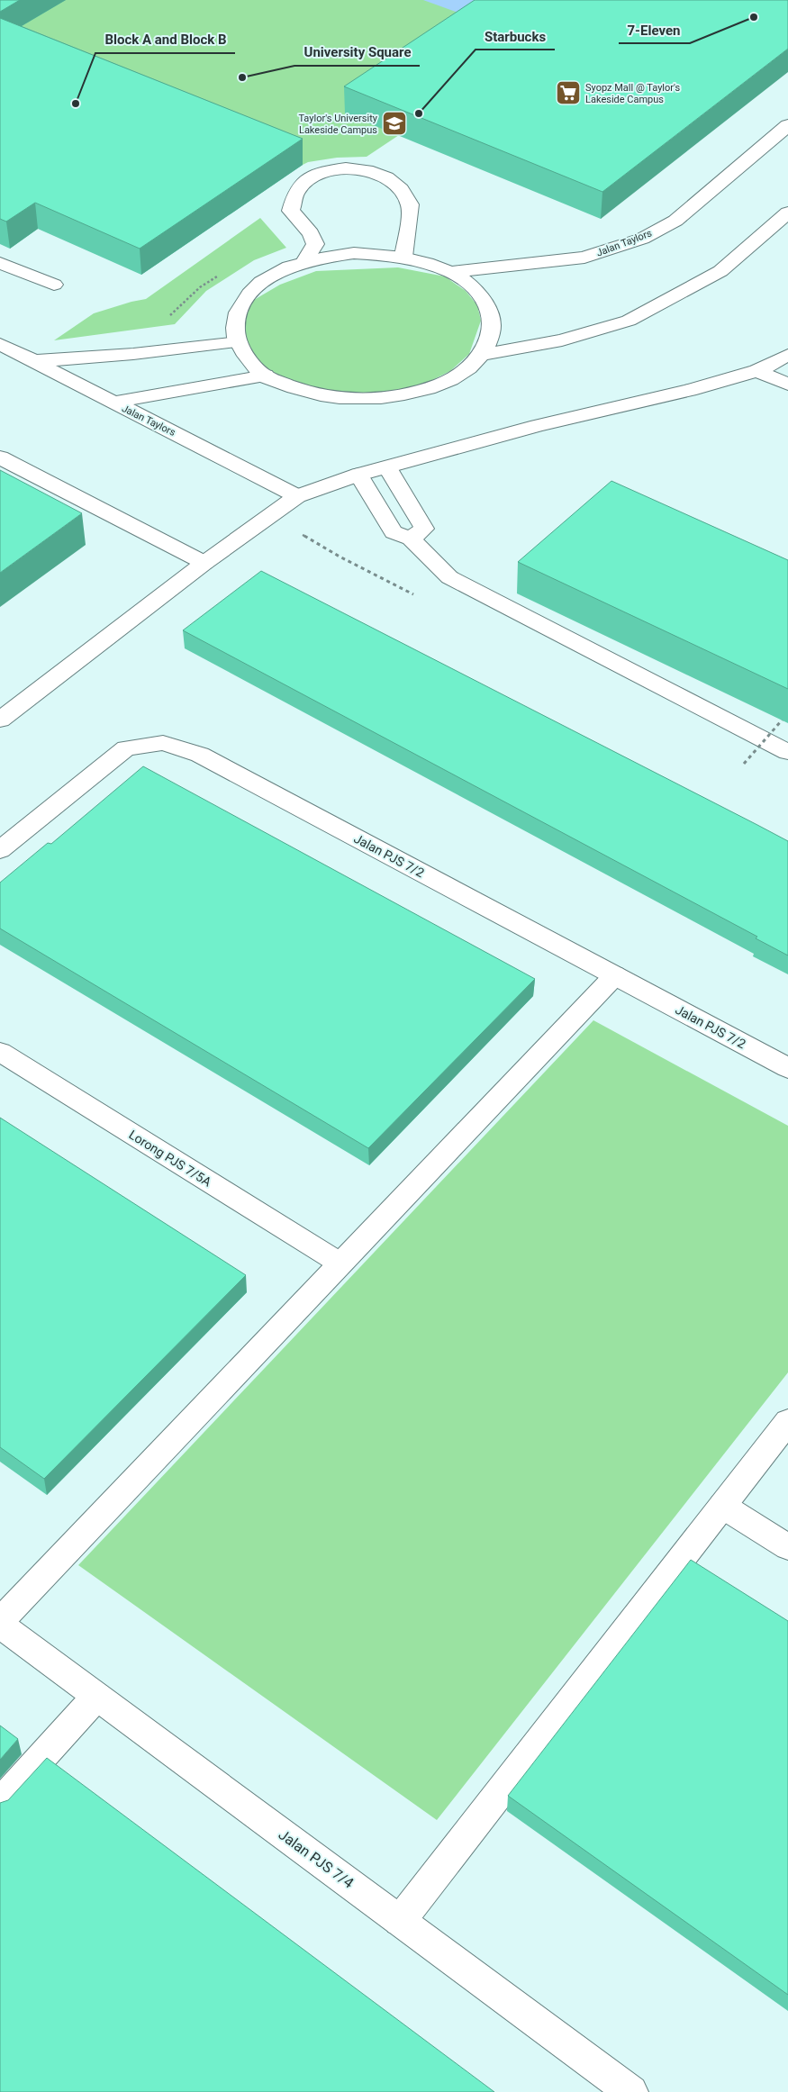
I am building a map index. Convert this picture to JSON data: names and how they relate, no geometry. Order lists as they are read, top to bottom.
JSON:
{
  "streets": {
    "street": [
      "Jalan Taylors",
      "Jalan PJS 7/2",
      "Lorong PJS 7/5A",
      "Jalan PJS 7/4"
    ]
  },
  "places": {
    "other": [
      "7-Eleven",
      "University Square",
      "Block A and Block B",
      "Starbucks"
    ],
    "supermarket": ["Syopz Mall @ Taylor's Lakeside Campus"],
    "school or university": ["Taylor's University Lakeside Campus"]
  }
}
